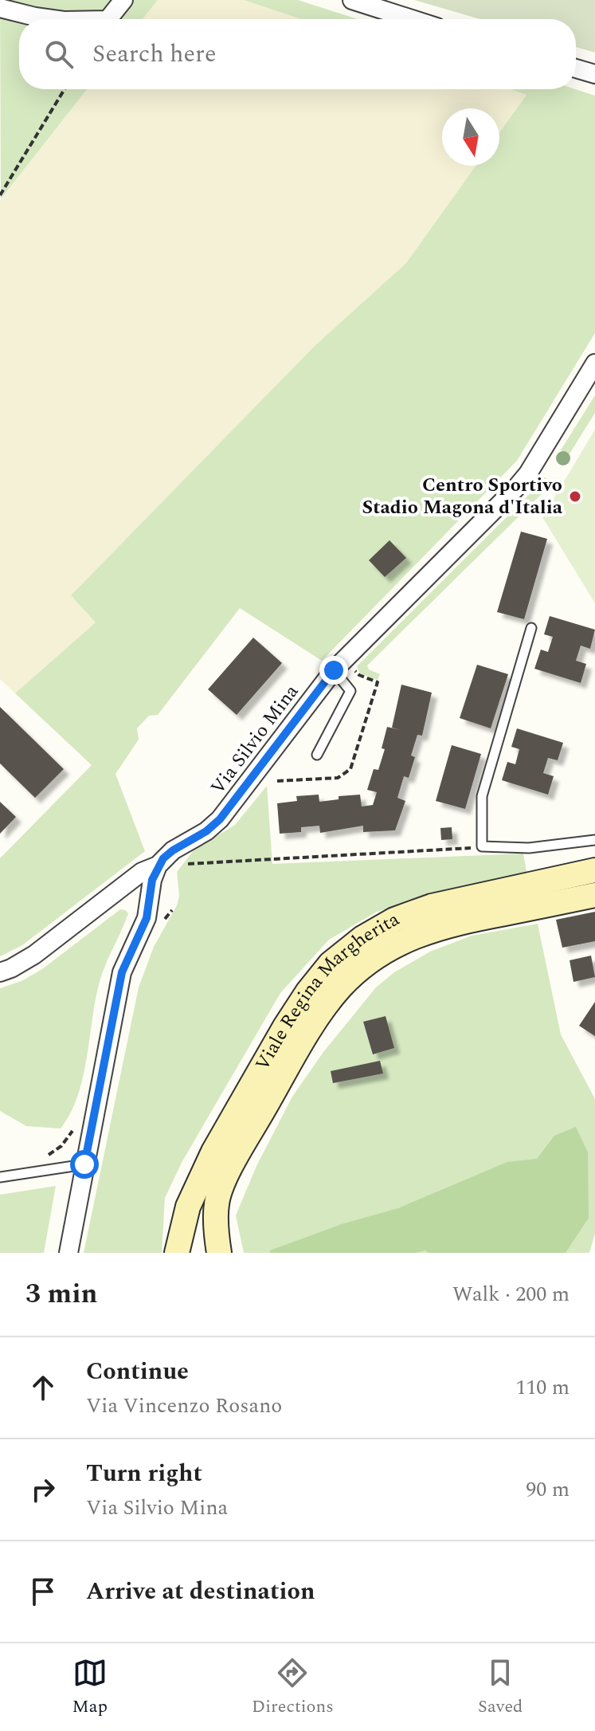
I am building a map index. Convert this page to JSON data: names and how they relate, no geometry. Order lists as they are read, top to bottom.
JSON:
{
  "streets": {
    "street": ["Via Silvio Mina", "Viale Regina Margherita"]
  },
  "places": ["Centro Sportivo Stadio Magona d'Italia"],
  "north": "bottom",
  "page": {
    "search": "Search here",
    "heading": ["3 min", "Walk · 200 m"],
    "list": [
      ["Continue", "Via Vincenzo Rosano", "110 m"],
      ["Turn right", "Via Silvio Mina", "90 m"],
      "Arrive at destination"
    ],
    "nav": ["Map", "Directions", "Saved"]
  }
}
